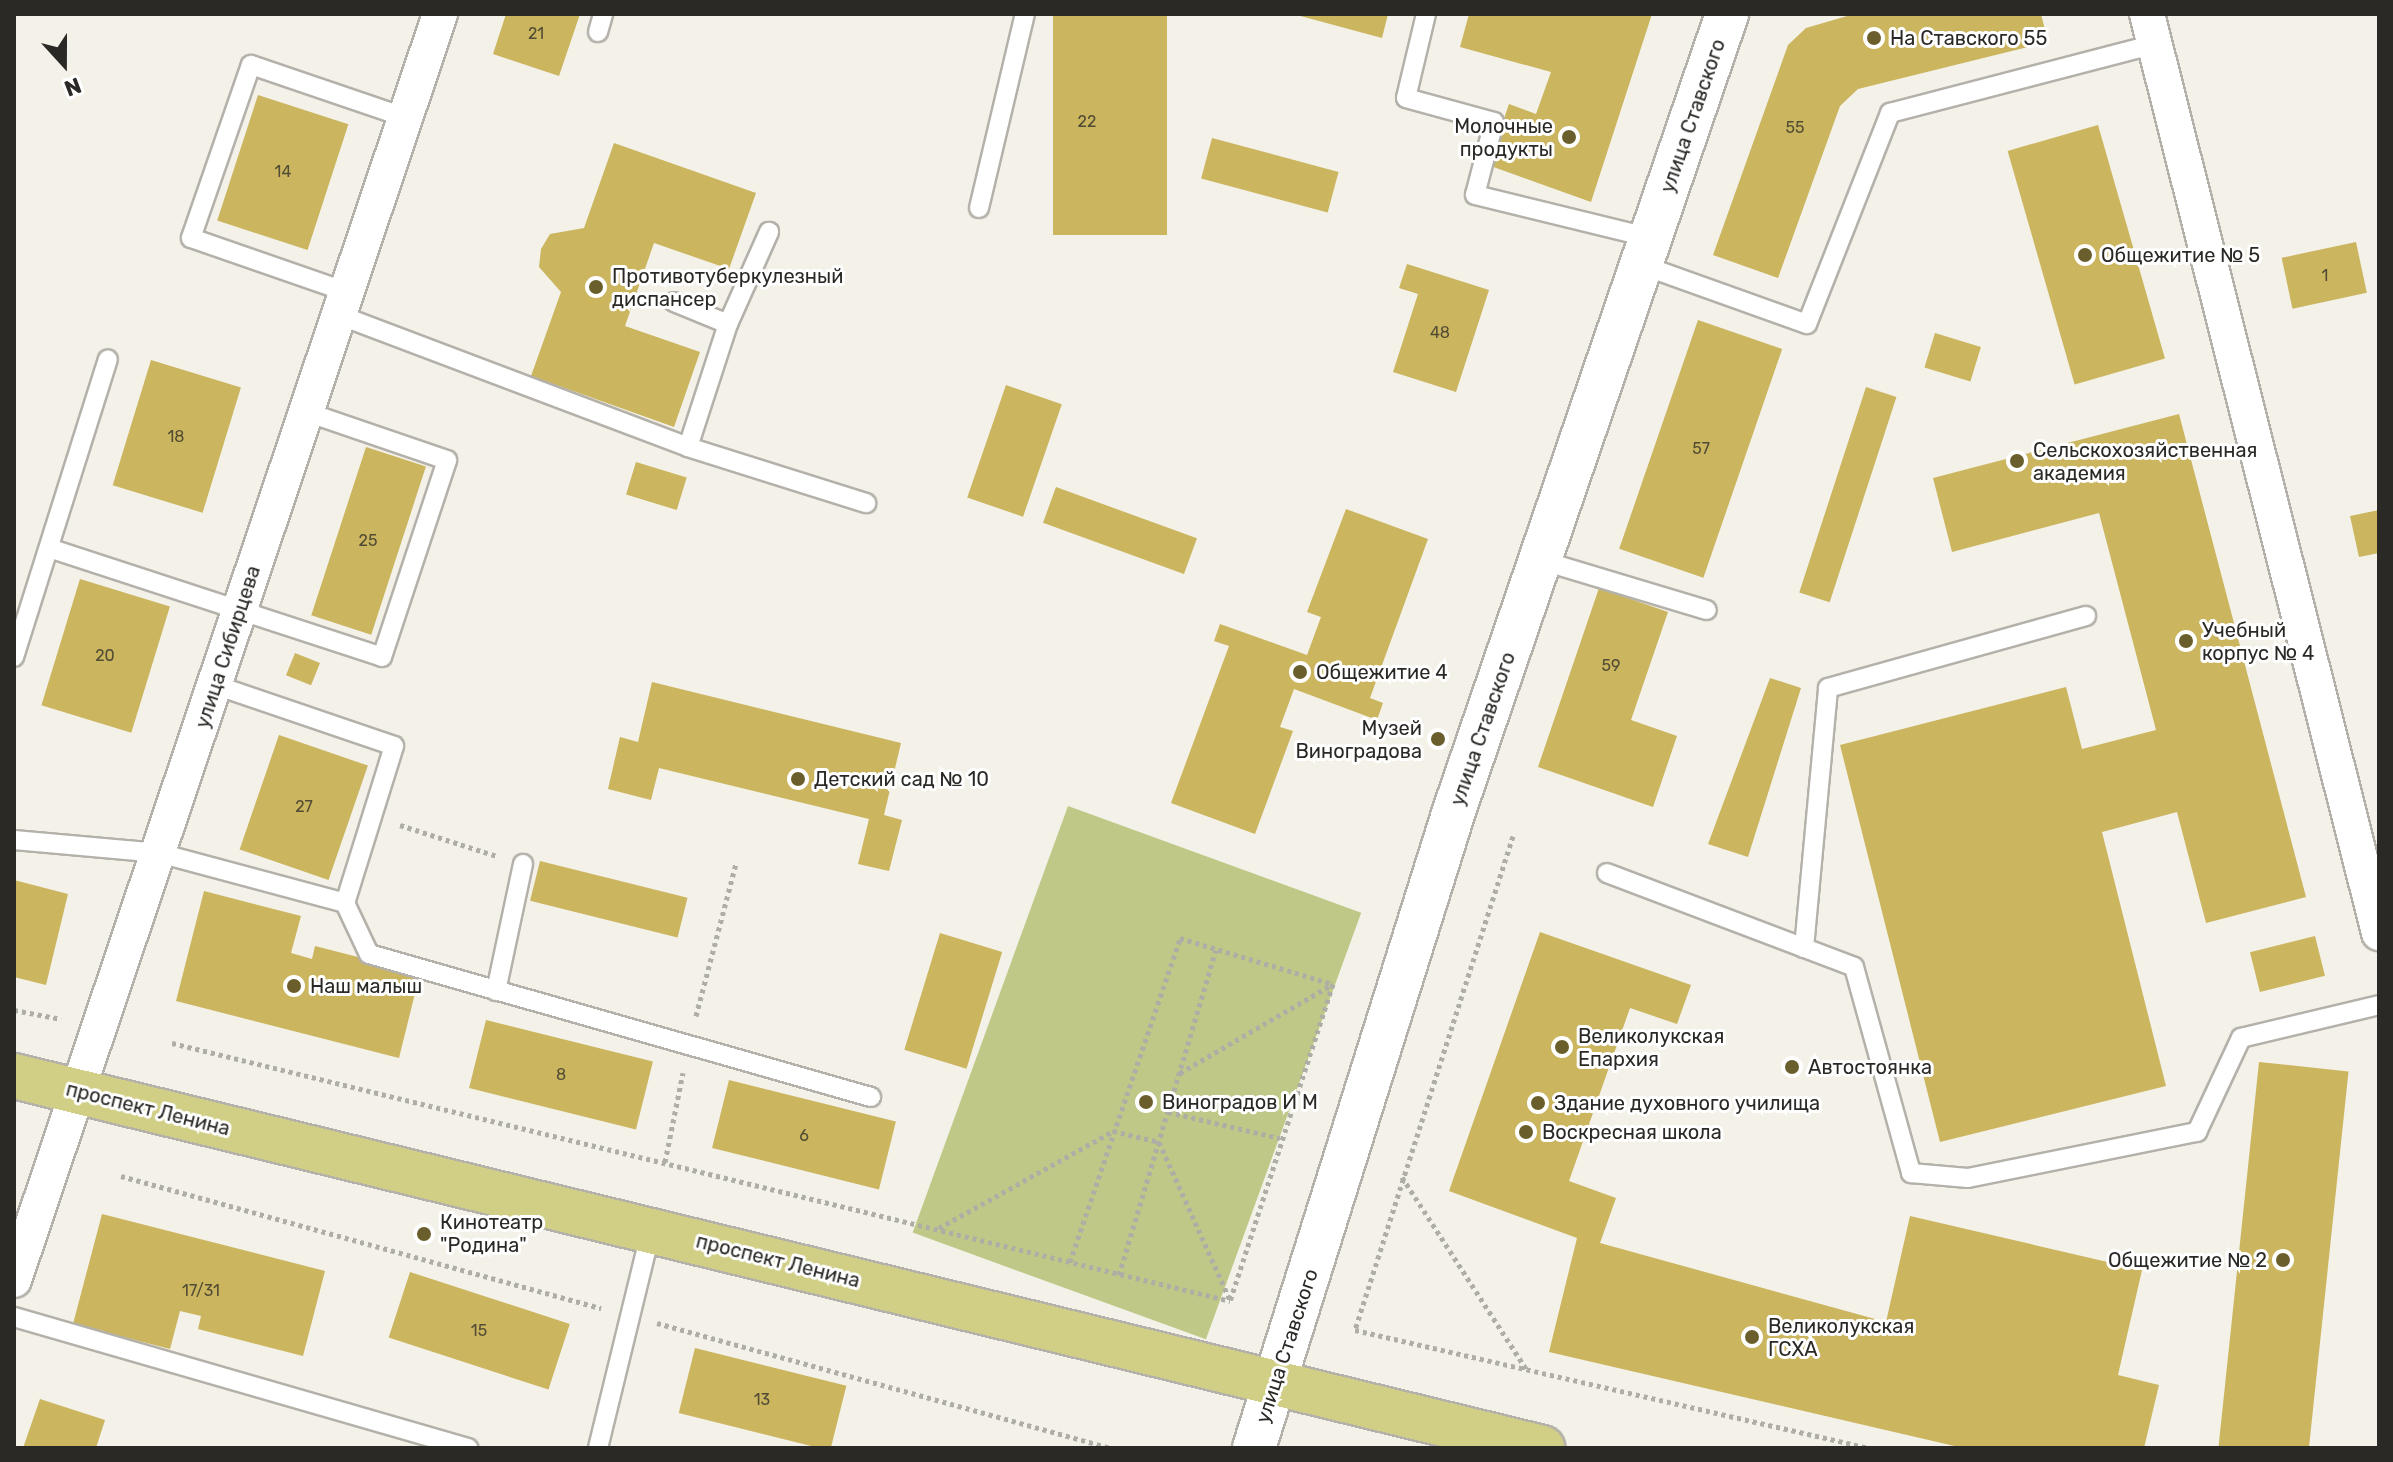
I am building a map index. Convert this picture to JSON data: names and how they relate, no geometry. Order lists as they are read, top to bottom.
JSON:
{
  "streets": {
    "main road": ["проспект Ленина"],
    "street": ["улица Ставского", "улица Сибирцева"]
  },
  "crossings": [
    ["улица Ставского", "проспект Ленина"],
    ["улица Сибирцева", "проспект Ленина"]
  ],
  "places": [
    "На Ставского 55",
    "Молочные продукты",
    "Общежитие № 5",
    "Противотуберкулезный диспансер",
    "Сельскохозяйственная академия",
    "Учебный корпус № 4",
    "Общежитие 4",
    "Музей Виноградова",
    "Детский сад № 10",
    "Наш малыш",
    "Великолукская Епархия",
    "Автостоянка",
    "Виноградов И М",
    "Здание духовного училища",
    "Воскресная школа",
    "Кинотеатр \"Родина\"",
    "Общежитие № 2",
    "Великолукская ГСХА"
  ],
  "house_numbers": [
    "21",
    "22",
    "55",
    "14",
    "1",
    "48",
    "18",
    "57",
    "25",
    "20",
    "59",
    "27",
    "8",
    "6",
    "17/31",
    "15",
    "13"
  ],
  "north": "bottom"
}
